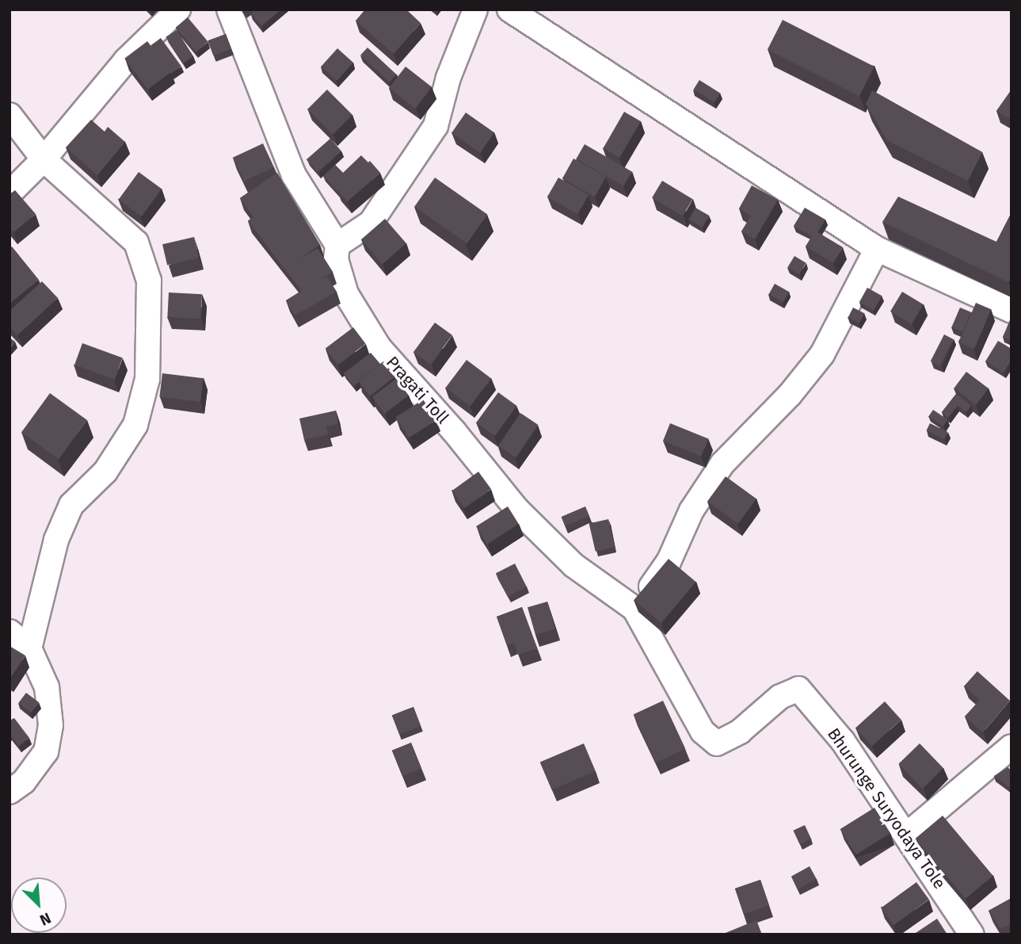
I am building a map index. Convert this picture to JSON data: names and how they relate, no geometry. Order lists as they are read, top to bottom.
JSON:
{
  "streets": {
    "street": ["Pragati Toll", "Bhurunge Suryodaya Tole"]
  },
  "crossings": [
    ["Pragati Toll", "Bhurunge Suryodaya Tole"]
  ],
  "north": "bottom right"
}
